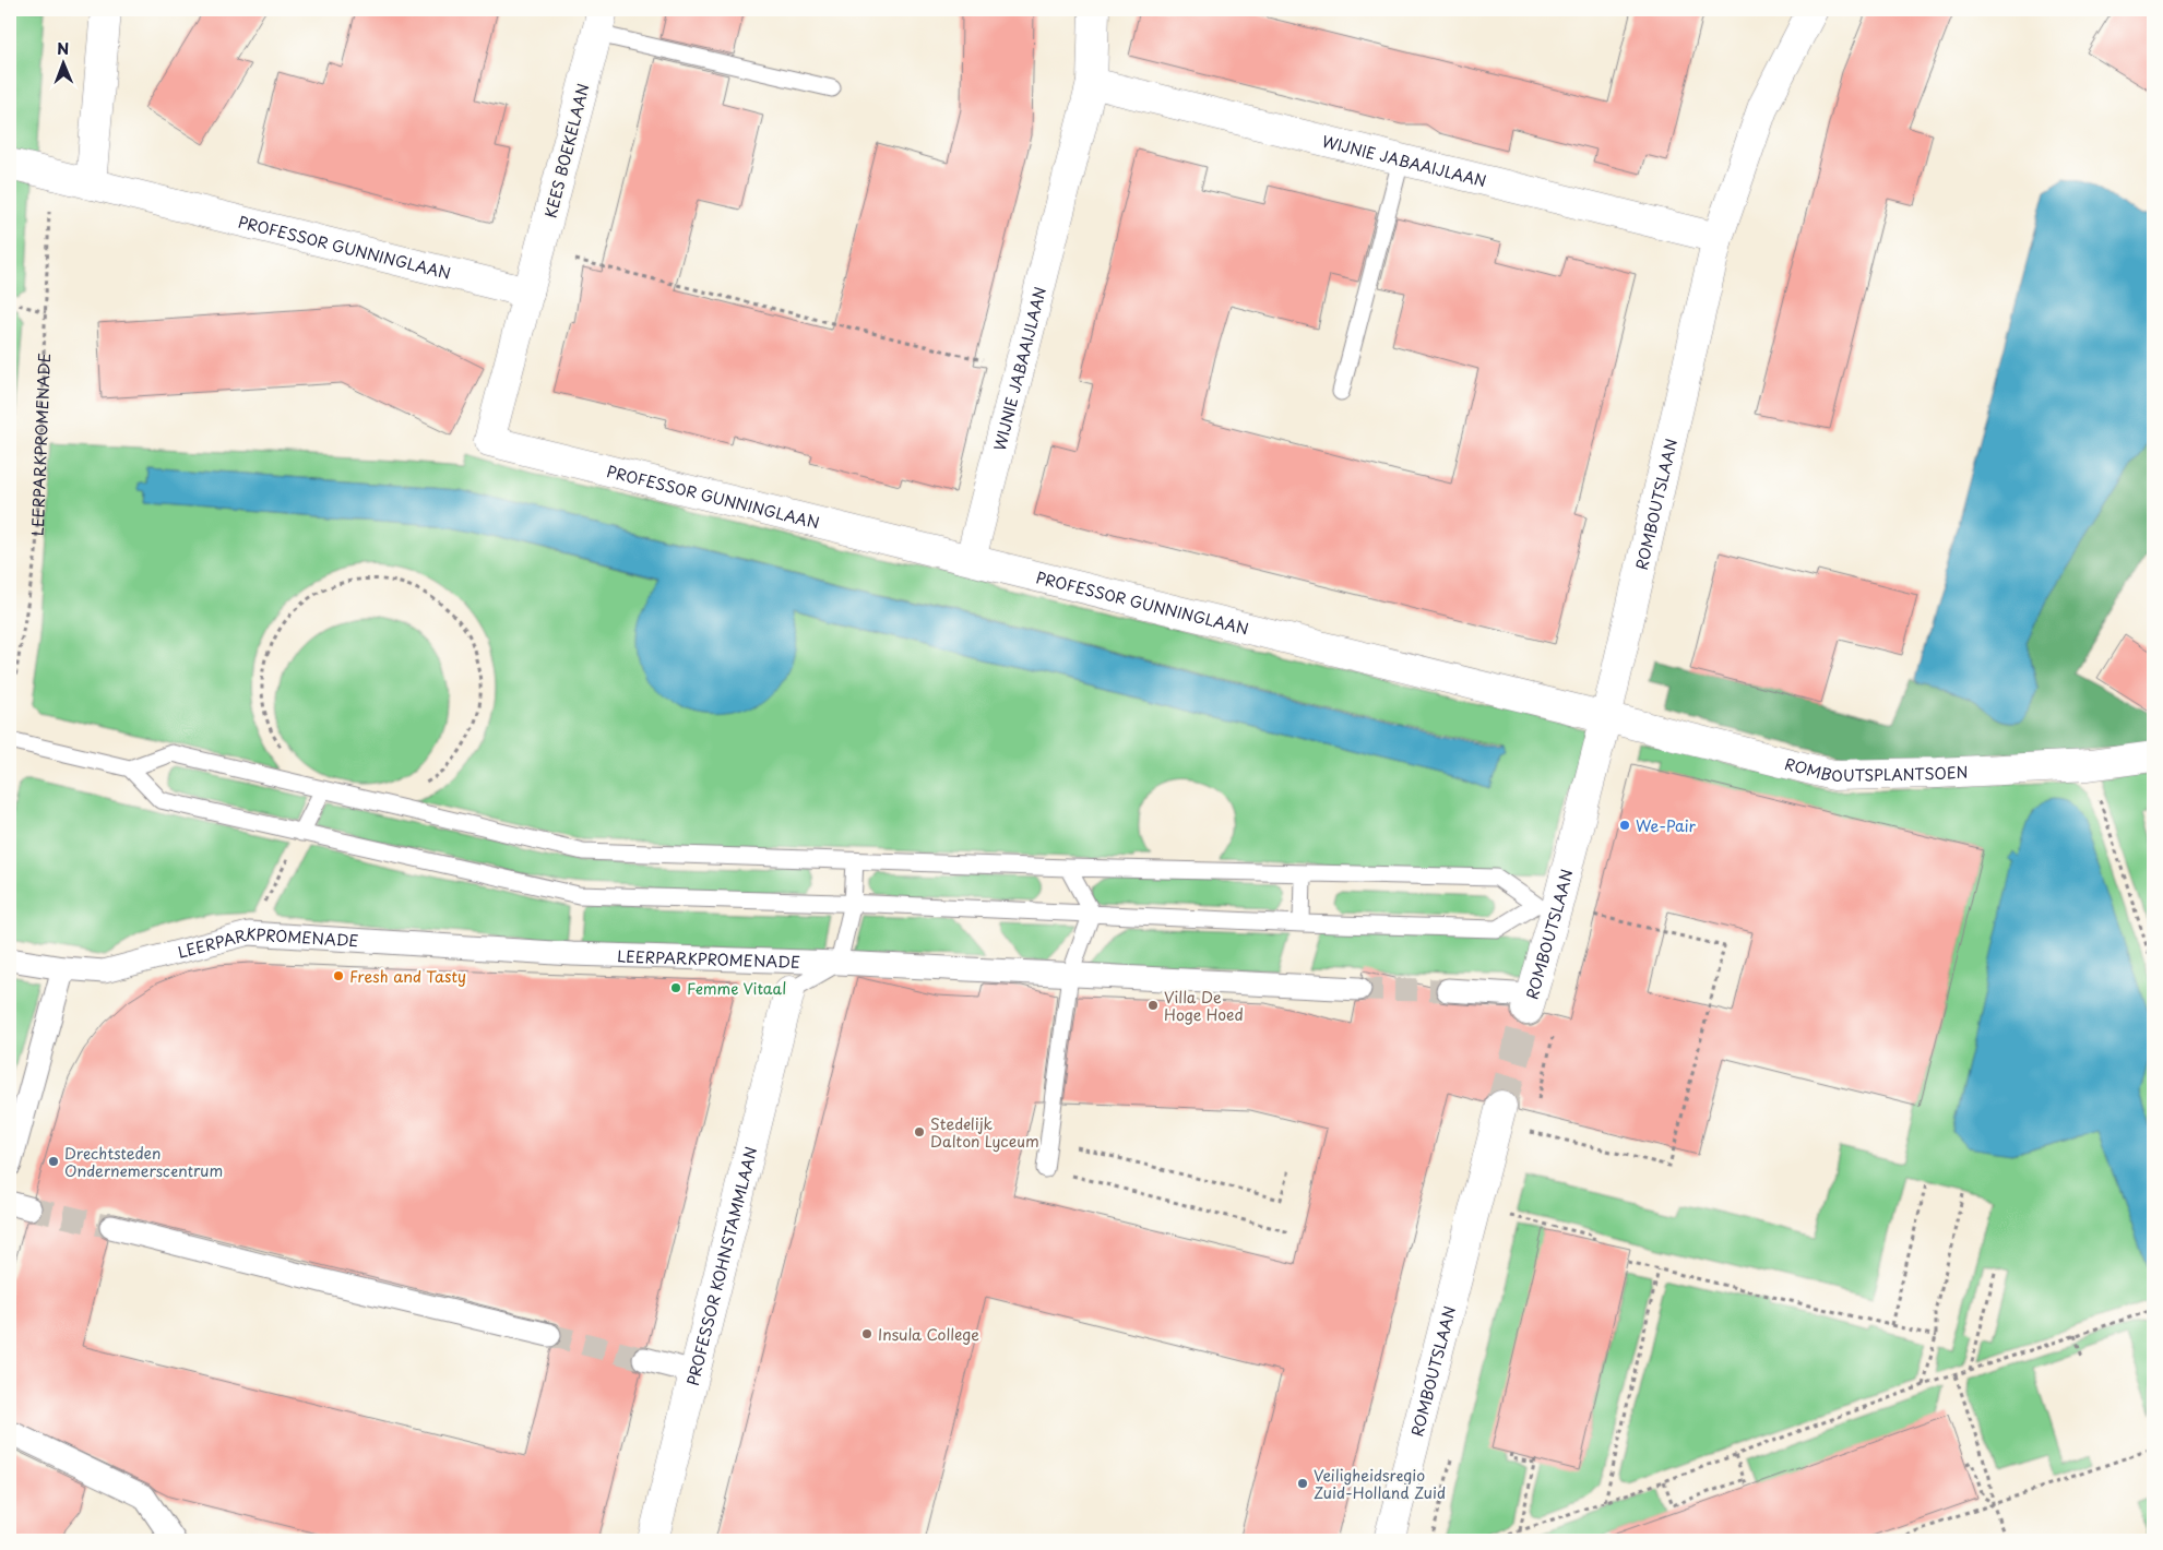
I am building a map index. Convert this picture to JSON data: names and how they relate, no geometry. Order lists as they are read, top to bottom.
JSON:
{
  "streets": {
    "street": [
      "KEES BOEKELAAN",
      "WIJNIE JABAAIJLAAN",
      "PROFESSOR GUNNINGLAAN",
      "LEERPARKPROMENADE",
      "ROMBOUTSLAAN",
      "ROMBOUTSPLANTSOEN",
      "PROFESSOR KOHNSTAMMLAAN"
    ]
  },
  "crossings": [
    ["KEES BOEKELAAN", "PROFESSOR GUNNINGLAAN"],
    ["WIJNIE JABAAIJLAAN", "PROFESSOR GUNNINGLAAN"],
    ["WIJNIE JABAAIJLAAN", "ROMBOUTSLAAN"],
    ["PROFESSOR GUNNINGLAAN", "LEERPARKPROMENADE"],
    ["PROFESSOR GUNNINGLAAN", "ROMBOUTSLAAN"],
    ["PROFESSOR GUNNINGLAAN", "ROMBOUTSPLANTSOEN"],
    ["ROMBOUTSLAAN", "ROMBOUTSPLANTSOEN"]
  ],
  "places": [
    "We-Pair",
    "Fresh and Tasty",
    "Femme Vitaal",
    "Villa De Hoge Hoed",
    "Stedelijk Dalton Lyceum",
    "Drechtsteden Ondernemerscentrum",
    "Insula College",
    "Veiligheidsregio Zuid-Holland Zuid"
  ],
  "north": "top"
}
